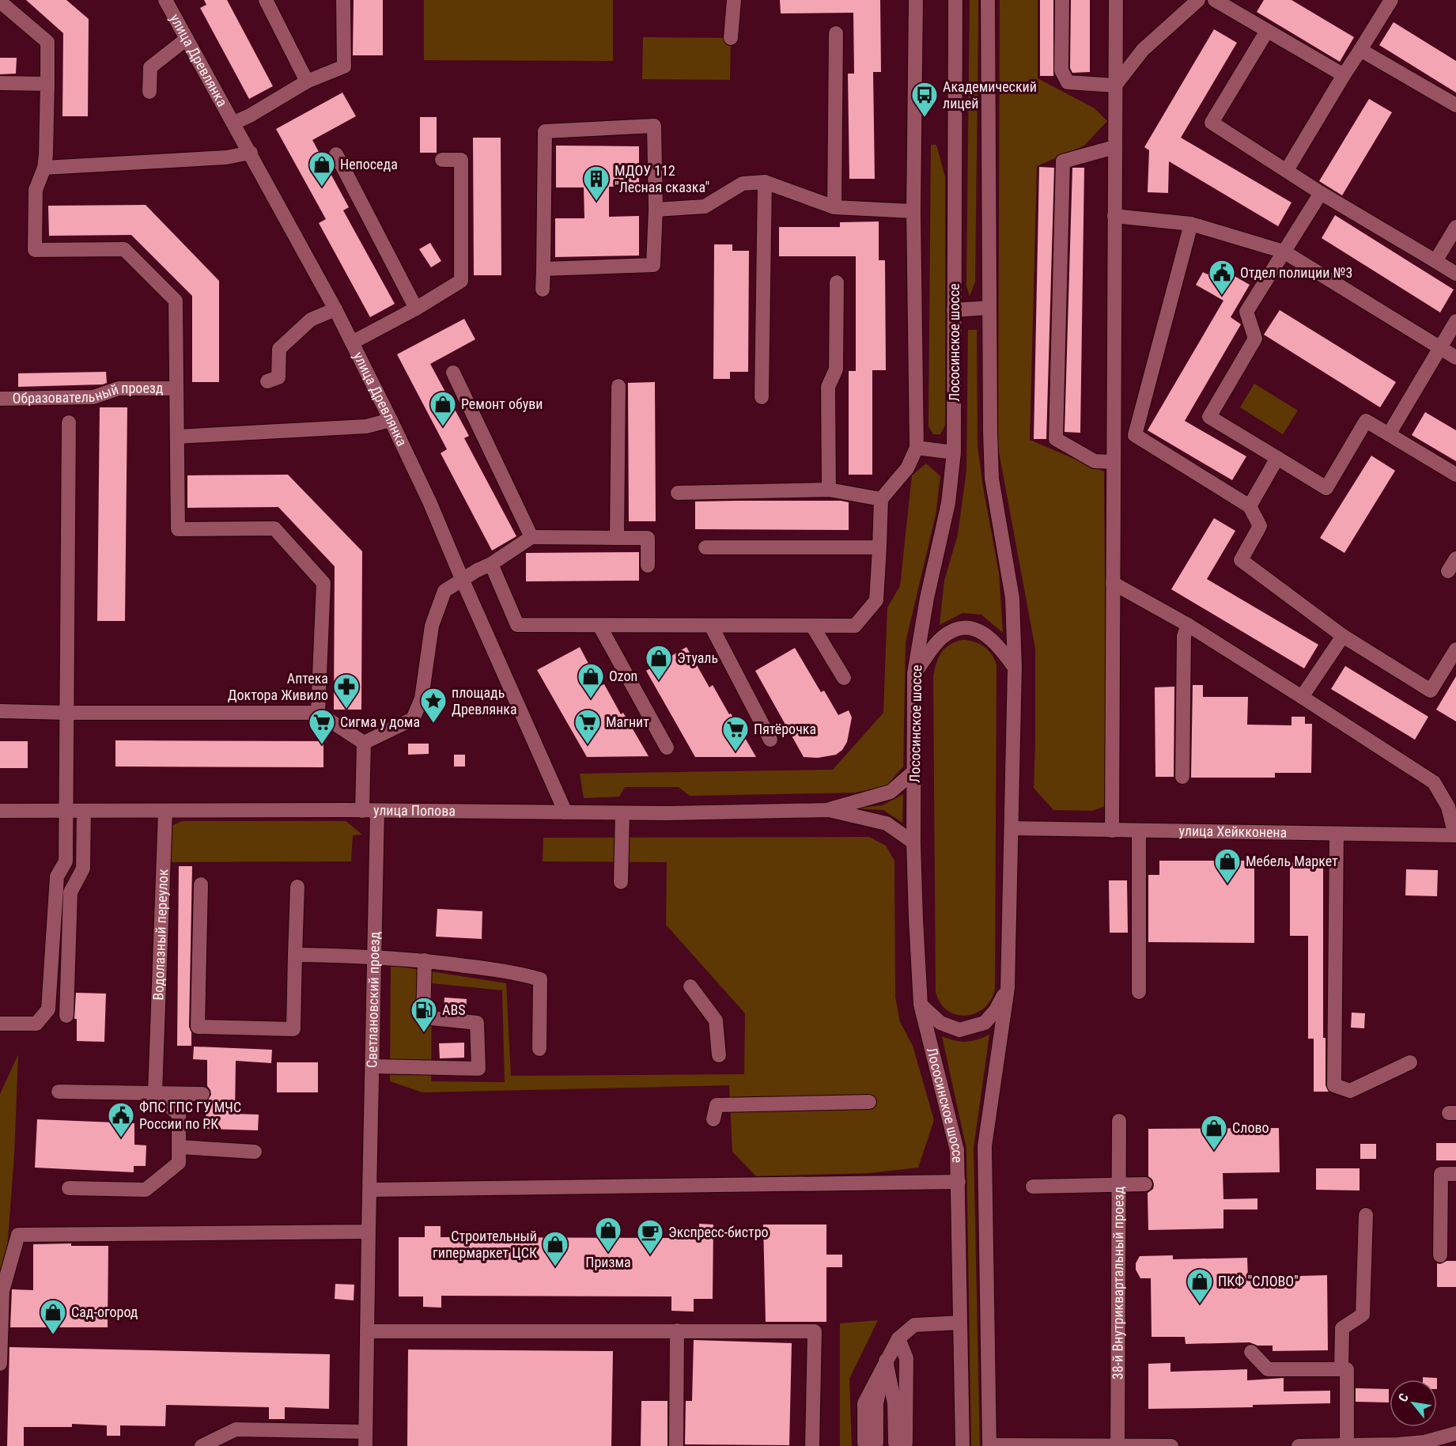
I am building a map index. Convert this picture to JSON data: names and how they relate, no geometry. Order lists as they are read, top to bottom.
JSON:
{
  "streets": {
    "street": [
      "улица Древлянка",
      "Лососинское шоссе",
      "Образовательный проезд",
      "улица Попова",
      "улица Хейкконена",
      "Водолазный переулок",
      "Светлановский проезд",
      "38-й Внутриквартальный проезд"
    ]
  },
  "crossings": [
    ["улица Древлянка", "улица Попова"],
    ["Лососинское шоссе", "улица Попова"],
    ["Лососинское шоссе", "улица Хейкконена"],
    ["улица Попова", "Водолазный переулок"],
    ["улица Попова", "Светлановский проезд"]
  ],
  "places": {
    "bus stop": ["Академический лицей"],
    "shop": [
      "Непоседа",
      "Ремонт обуви",
      "Этуаль",
      "Ozon",
      "Мебель Маркет",
      "Слово",
      "Призма",
      "Строительный гипермаркет ЦСК",
      "ПКФ \"СЛОВО\"",
      "Сад-огород"
    ],
    "building": ["МДОУ 112 \"Лесная сказка\""],
    "public building": ["Отдел полиции №3", "ФПС ГПС ГУ МЧС России по РК"],
    "pharmacy": ["Аптека Доктора Живило"],
    "place": ["площадь Древлянка"],
    "supermarket": ["Сигма у дома", "Магнит", "Пятёрочка"],
    "fuel station": ["ABS"],
    "cafe": ["Экспресс-бистро"]
  },
  "north": "top left"
}
